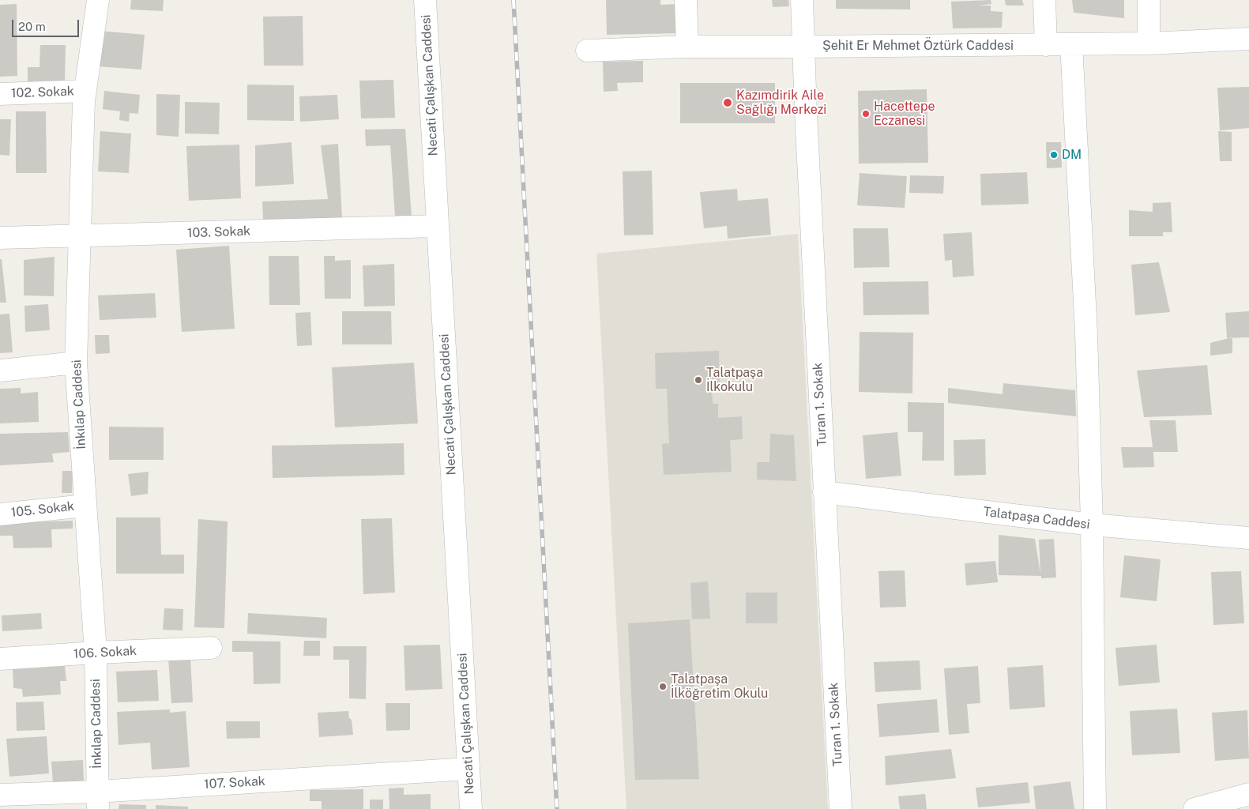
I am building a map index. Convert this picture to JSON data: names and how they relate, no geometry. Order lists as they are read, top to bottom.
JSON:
{
  "streets": {
    "street": [
      "Şehit Er Mehmet Öztürk Caddesi",
      "Necati Çalışkan Caddesi",
      "102. Sokak",
      "103. Sokak",
      "İnkılap Caddesi",
      "Turan 1. Sokak",
      "105. Sokak",
      "Talatpaşa Caddesi",
      "106. Sokak",
      "107. Sokak"
    ]
  },
  "crossings": [
    ["Şehit Er Mehmet Öztürk Caddesi", "Turan 1. Sokak"],
    ["Necati Çalışkan Caddesi", "103. Sokak"],
    ["Necati Çalışkan Caddesi", "107. Sokak"],
    ["102. Sokak", "İnkılap Caddesi"],
    ["103. Sokak", "İnkılap Caddesi"],
    ["İnkılap Caddesi", "105. Sokak"],
    ["İnkılap Caddesi", "106. Sokak"],
    ["İnkılap Caddesi", "107. Sokak"],
    ["Turan 1. Sokak", "Talatpaşa Caddesi"]
  ],
  "places": [
    "Kazımdirik Aile Sağlığı Merkezi",
    "Hacettepe Eczanesi",
    "DM",
    "Talatpaşa İlkokulu",
    "Talatpaşa İlköğretim Okulu"
  ],
  "scale_bar": "20 m"
}
